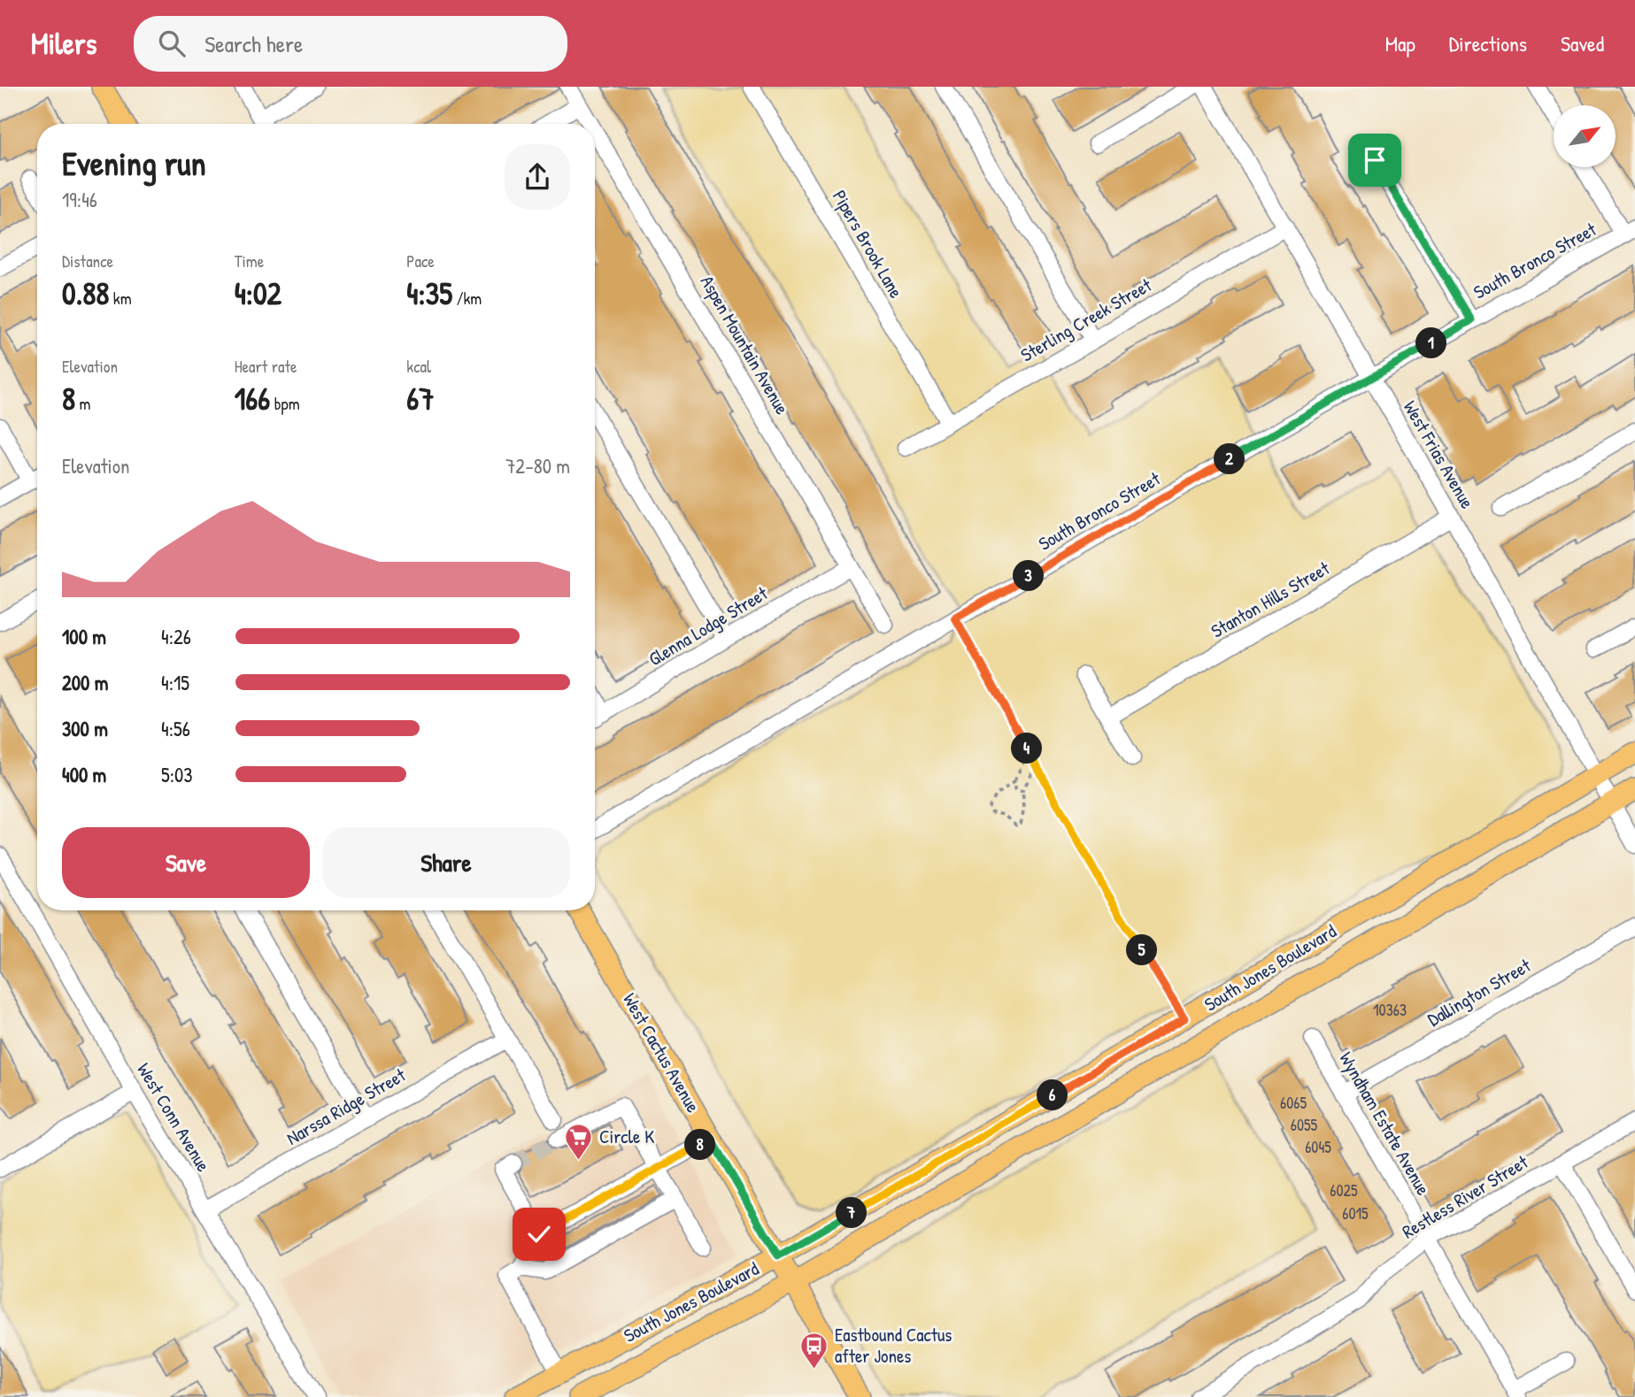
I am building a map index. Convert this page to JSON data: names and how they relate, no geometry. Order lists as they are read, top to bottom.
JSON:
{
  "streets": {
    "main road": ["South Jones Boulevard", "West Cactus Avenue"],
    "street": [
      "Pipers Brook Lane",
      "South Bronco Street",
      "Sterling Creek Street",
      "Aspen Mountain Avenue",
      "West Frias Avenue",
      "Stanton Hills Street",
      "Glenna Lodge Street",
      "Dallington Street",
      "Narssa Ridge Street",
      "West Conn Avenue",
      "Wyndham Estate Avenue",
      "Restless River Street"
    ]
  },
  "crossings": [
    ["Pipers Brook Lane", "Sterling Creek Street"],
    ["South Bronco Street", "West Frias Avenue"],
    ["Sterling Creek Street", "West Frias Avenue"],
    ["Aspen Mountain Avenue", "Glenna Lodge Street"],
    ["West Frias Avenue", "Stanton Hills Street"],
    ["West Frias Avenue", "South Jones Boulevard"],
    ["South Jones Boulevard", "West Cactus Avenue"],
    ["Dallington Street", "Wyndham Estate Avenue"],
    ["Narssa Ridge Street", "West Conn Avenue"],
    ["Wyndham Estate Avenue", "Restless River Street"]
  ],
  "places": {
    "supermarket": ["Circle K"],
    "bus stop": ["Eastbound Cactus after Jones"]
  },
  "house_numbers": [
    "10363",
    "6065",
    "6055",
    "6045",
    "6025",
    "6015"
  ],
  "north": "top right",
  "page": {
    "header": "Milers",
    "search": "Search here",
    "nav": ["Map", "Directions", "Saved"],
    "heading": ["Evening run", "19:46"],
    "stats": [
      ["Distance", "0.88 km"],
      ["Time", "4:02"],
      ["Pace", "4:35 /km"],
      ["Elevation", "8 m"],
      ["Heart rate", "166 bpm"],
      ["kcal", "67"]
    ],
    "pins": [
      "1",
      "2",
      "3",
      "4",
      "5",
      "6",
      "8",
      "7"
    ],
    "chart": ["Elevation", "72–80 m"],
    "list": [
      {
        "name": "100 m",
        "note": "4:26"
      },
      {
        "name": "200 m",
        "note": "4:15"
      },
      {
        "name": "300 m",
        "note": "4:56"
      },
      {
        "name": "400 m",
        "note": "5:03"
      }
    ],
    "buttons": ["Save", "Share"]
  }
}
